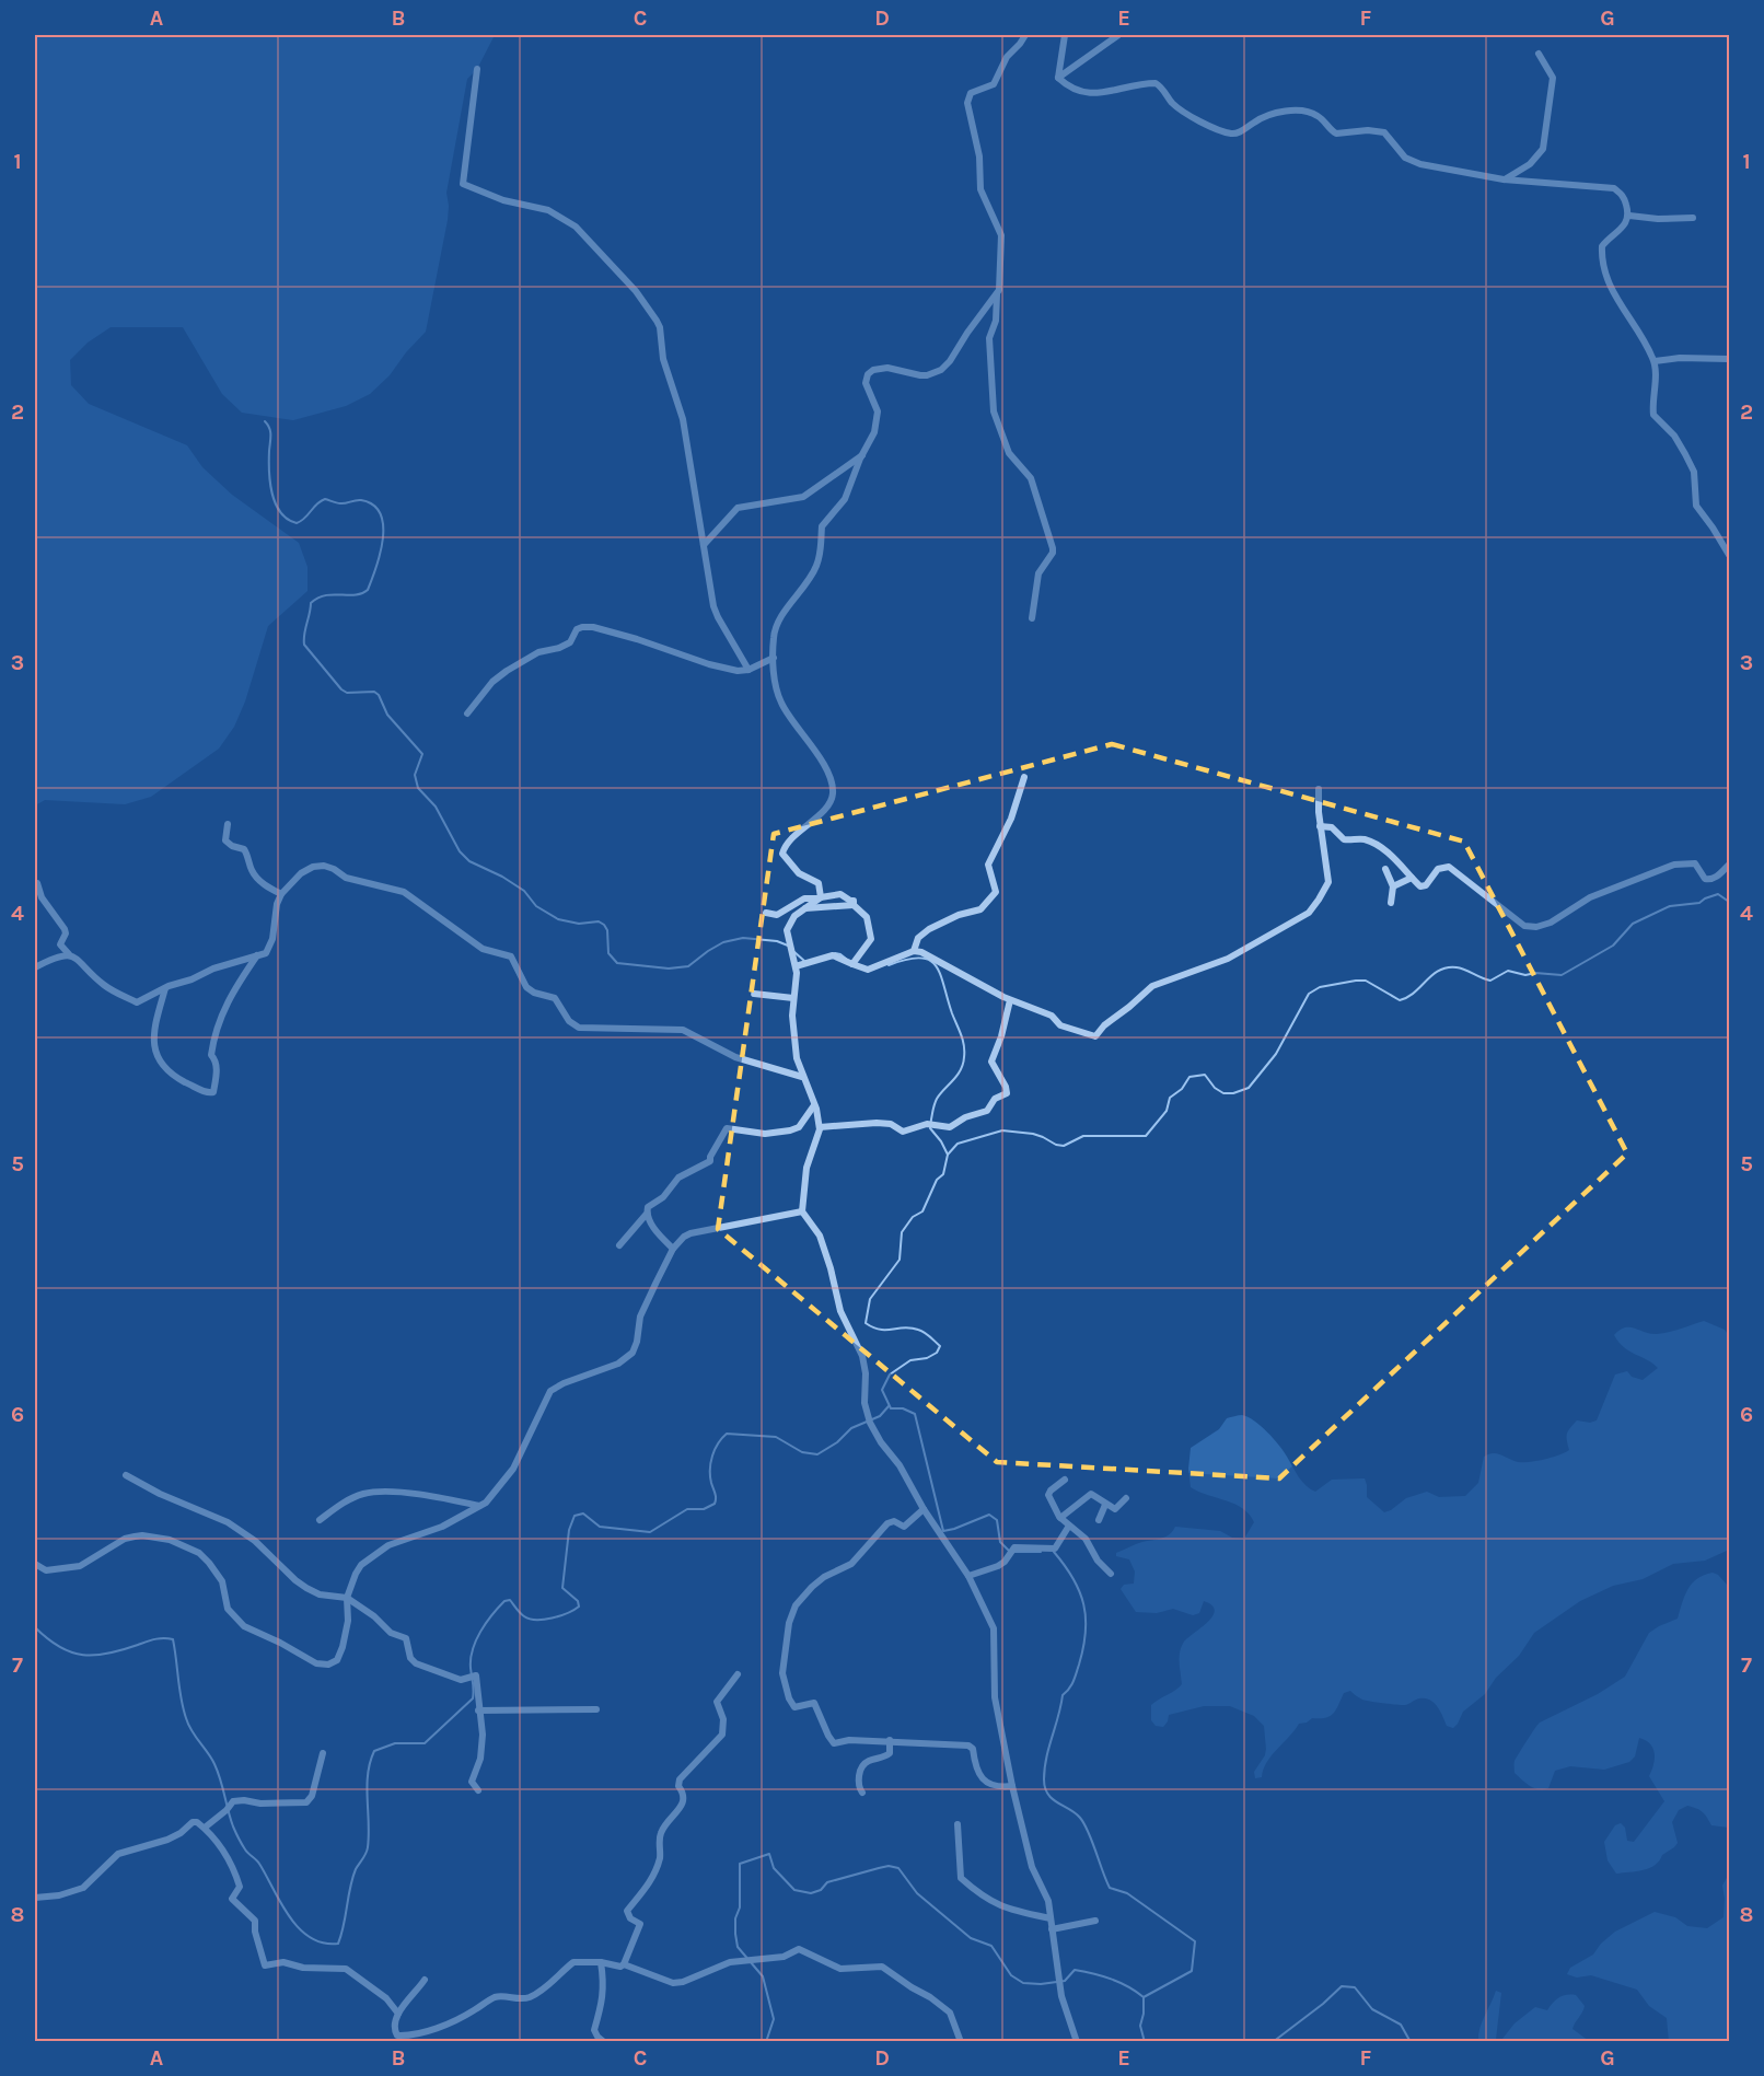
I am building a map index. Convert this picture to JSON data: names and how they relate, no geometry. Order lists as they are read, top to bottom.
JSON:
{
  "grid": {
    "columns": [
      "A",
      "B",
      "C",
      "D",
      "E",
      "F",
      "G"
    ],
    "rows": [
      "1",
      "2",
      "3",
      "4",
      "5",
      "6",
      "7",
      "8"
    ]
  }
}
